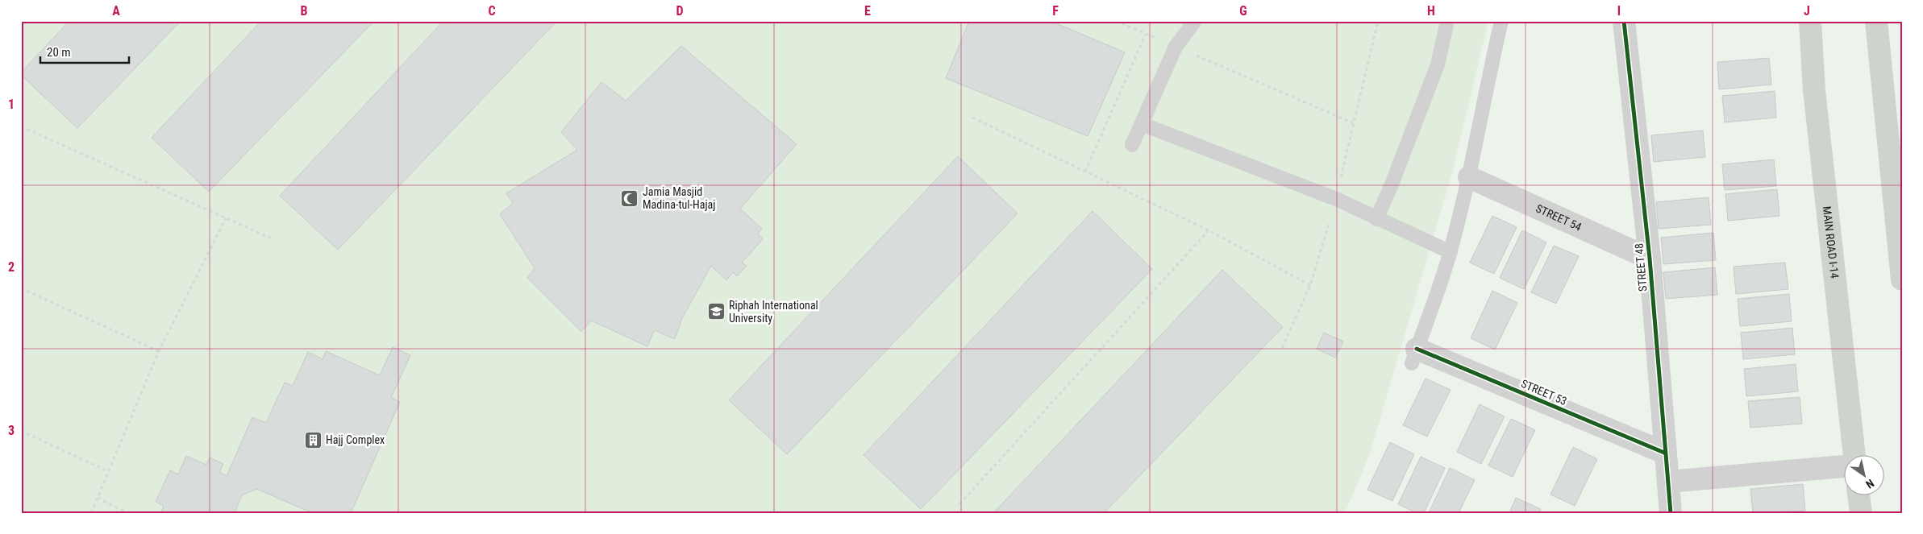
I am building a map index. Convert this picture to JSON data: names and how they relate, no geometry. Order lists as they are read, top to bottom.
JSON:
{
  "streets": {
    "main road": ["MAIN ROAD I-14"],
    "street": ["STREET 54", "STREET 48", "STREET 53"]
  },
  "crossings": [
    ["STREET 54", "STREET 48"],
    ["STREET 48", "STREET 53"]
  ],
  "places": {
    "mosque": ["Jamia Masjid Madina-tul-Hajaj"],
    "school or university": ["Riphah International University"],
    "building": ["Hajj Complex"]
  },
  "scale_bar": "20 m",
  "north": "bottom right",
  "grid": {
    "columns": [
      "A",
      "B",
      "C",
      "D",
      "E",
      "F",
      "G",
      "H",
      "I",
      "J"
    ],
    "rows": ["1", "2", "3"]
  }
}
